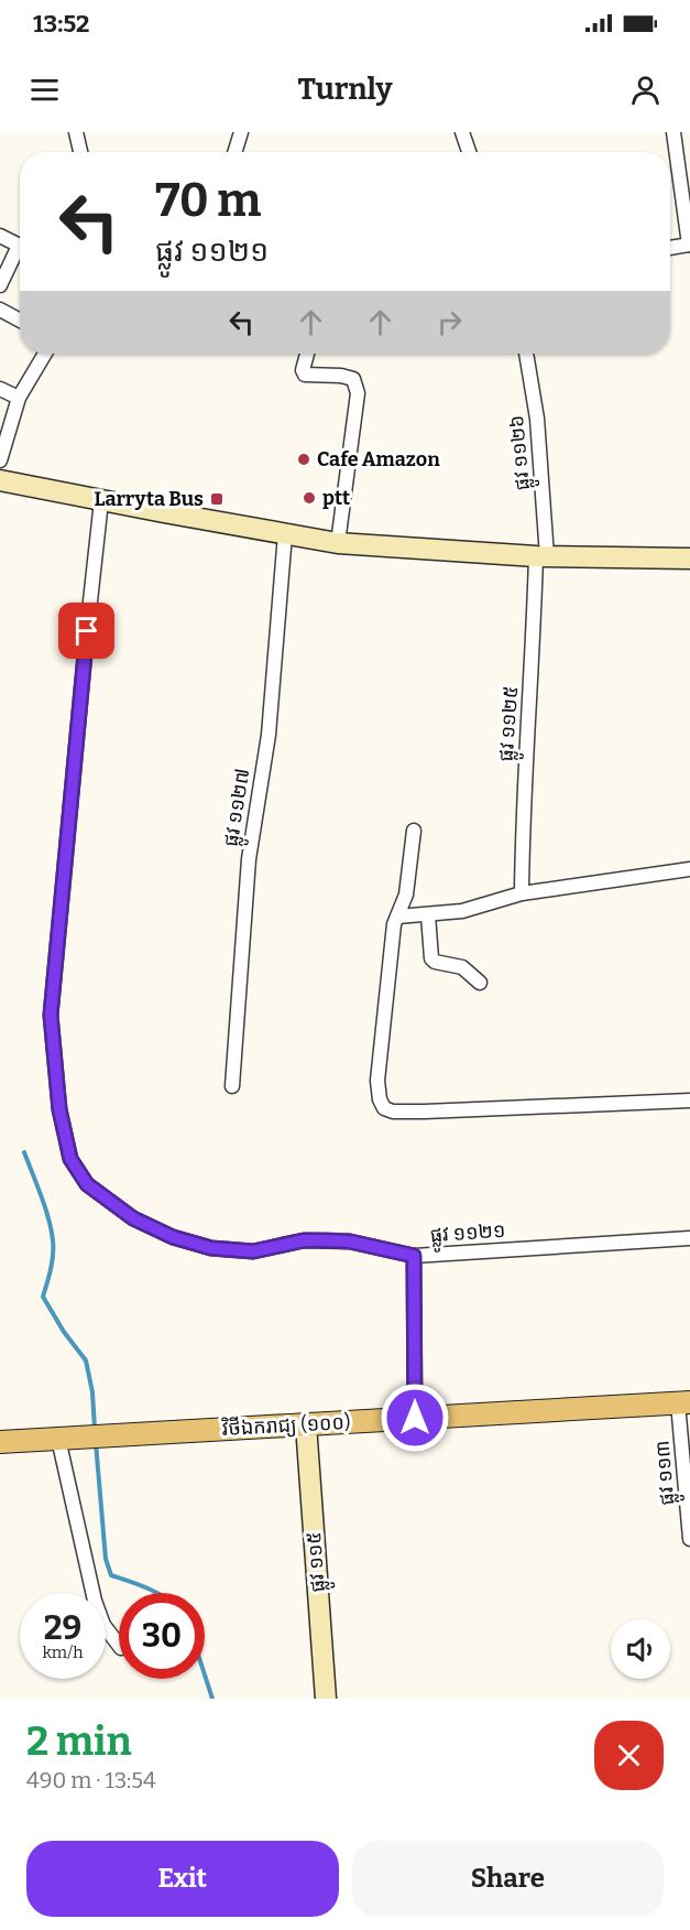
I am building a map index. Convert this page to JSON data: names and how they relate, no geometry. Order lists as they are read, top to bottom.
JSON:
{
  "streets": {
    "main road": ["វិថីឯករាជ្យ (១០០)", "ផ្លូវ ១១៥"],
    "street": [
      "ផ្លូវ ១១២៦",
      "ផ្លូវ ១១២៥",
      "ផ្លូវ ១១២៧",
      "ផ្លូវ ១១២១",
      "ផ្លូវ ១១៣"
    ]
  },
  "crossings": [
    ["ផ្លូវ ១១២៦", "ផ្លូវ ១១២៥"],
    ["វិថីឯករាជ្យ (១០០)", "ផ្លូវ ១១៣"],
    ["វិថីឯករាជ្យ (១០០)", "ផ្លូវ ១១៥"]
  ],
  "places": {
    "other": ["Cafe Amazon", "ptt"],
    "transit": ["Larryta Bus"]
  },
  "page": {
    "status": "13:52",
    "header": "Turnly",
    "turn": ["70 m", "ផ្លូវ ១១២១"],
    "speed": "29 km/h",
    "limit": "30",
    "heading": ["2 min", "490 m · 13:54"],
    "buttons": ["Exit", "Share"]
  }
}
